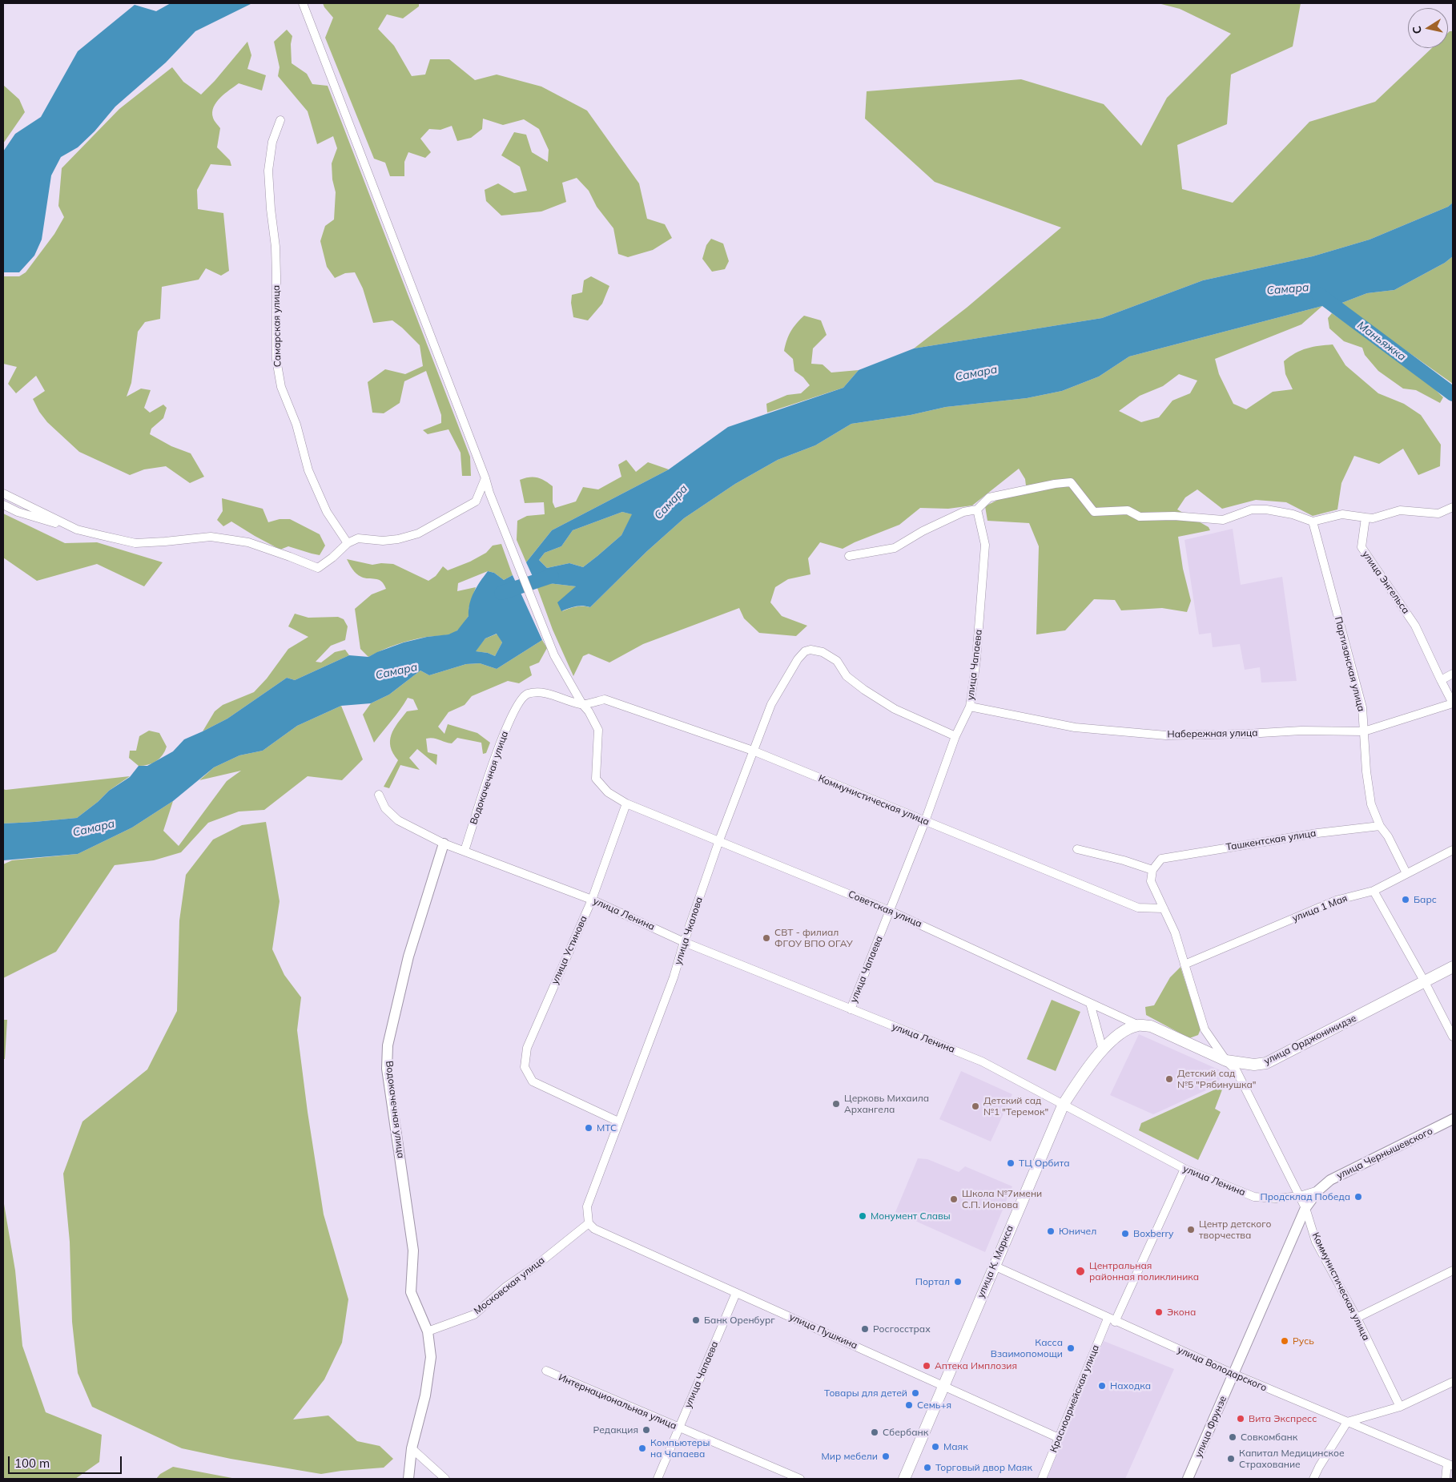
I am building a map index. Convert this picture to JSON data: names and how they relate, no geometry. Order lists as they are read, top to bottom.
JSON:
{
  "streets": {
    "main road": ["улица Орджоникидзе", "улица К. Маркса"],
    "street": [
      "Самарская улица",
      "улица Энгельса",
      "Партизанская улица",
      "улица Чапаева",
      "Набережная улица",
      "Водокачечная улица",
      "Коммунистическая улица",
      "Ташкентская улица",
      "улица 1 Мая",
      "Советская улица",
      "улица Ленина",
      "улица Чкалова",
      "улица Устинова",
      "улица Чернышевского",
      "Московская улица",
      "улица Пушкина",
      "улица Володарского",
      "Красноармейская улица",
      "Интернациональная улица",
      "улица Фрунзе"
    ]
  },
  "crossings": [
    ["улица Энгельса", "Набережная улица"],
    ["Партизанская улица", "Набережная улица"],
    ["Партизанская улица", "Ташкентская улица"],
    ["Партизанская улица", "улица 1 Мая"],
    ["улица Чапаева", "Набережная улица"],
    ["улица Чапаева", "Коммунистическая улица"],
    ["улица Чапаева", "Советская улица"],
    ["улица Чапаева", "улица Ленина"],
    ["улица Чапаева", "улица Чкалова"],
    ["улица Чапаева", "улица Пушкина"],
    ["улица Чапаева", "Интернациональная улица"],
    ["Водокачечная улица", "Коммунистическая улица"],
    ["Водокачечная улица", "улица Ленина"],
    ["Водокачечная улица", "Московская улица"],
    ["Коммунистическая улица", "Ташкентская улица"],
    ["Коммунистическая улица", "улица 1 Мая"],
    ["Коммунистическая улица", "улица Ленина"],
    ["Коммунистическая улица", "улица Чкалова"],
    ["Коммунистическая улица", "улица Орджоникидзе"],
    ["Коммунистическая улица", "улица Чернышевского"],
    ["Коммунистическая улица", "улица Фрунзе"],
    ["Советская улица", "улица Чкалова"],
    ["Советская улица", "улица Устинова"],
    ["Советская улица", "улица Орджоникидзе"],
    ["Советская улица", "улица К. Маркса"],
    ["улица Ленина", "улица Чкалова"],
    ["улица Ленина", "улица Устинова"],
    ["улица Ленина", "улица Чернышевского"],
    ["улица Ленина", "улица К. Маркса"],
    ["улица Ленина", "Красноармейская улица"],
    ["улица Чкалова", "улица Устинова"],
    ["улица Чкалова", "Московская улица"],
    ["улица Чкалова", "улица Пушкина"],
    ["улица Орджоникидзе", "улица К. Маркса"],
    ["улица Чернышевского", "улица Фрунзе"],
    ["улица К. Маркса", "улица Пушкина"],
    ["улица К. Маркса", "улица Володарского"],
    ["Московская улица", "улица Пушкина"],
    ["улица Пушкина", "Красноармейская улица"],
    ["улица Володарского", "Красноармейская улица"],
    ["улица Володарского", "улица Фрунзе"]
  ],
  "water": ["Самара", "Маньяжка"],
  "places": [
    "Барс",
    "СВТ - филиал ФГОУ ВПО ОГАУ",
    "Детский сад №5 \"Рябинушка\"",
    "Церковь Михаила Архангела",
    "Детский сад №1 \"Теремок\"",
    "МТС",
    "ТЦ Орбита",
    "Продсклад Победа",
    "Школа №7имени С.П. Ионова",
    "Монумент Славы",
    "Центр детского творчества",
    "Юничел",
    "Boxberry",
    "Центральная районная поликлиника",
    "Портал",
    "Экона",
    "Банк Оренбург",
    "Росгосстрах",
    "Русь",
    "Касса Взаимопомощи",
    "Аптека Имплозия",
    "Находка",
    "Товары для детей",
    "Семь+я",
    "Вита Экспресс",
    "Редакция",
    "Сбербанк",
    "Совкомбанк",
    "Маяк",
    "Компьютеры на Чапаева",
    "Мир мебели",
    "Капитал Медицинское Страхование",
    "Торговый двор Маяк"
  ],
  "scale_bar": "100 m",
  "north": "left"
}
